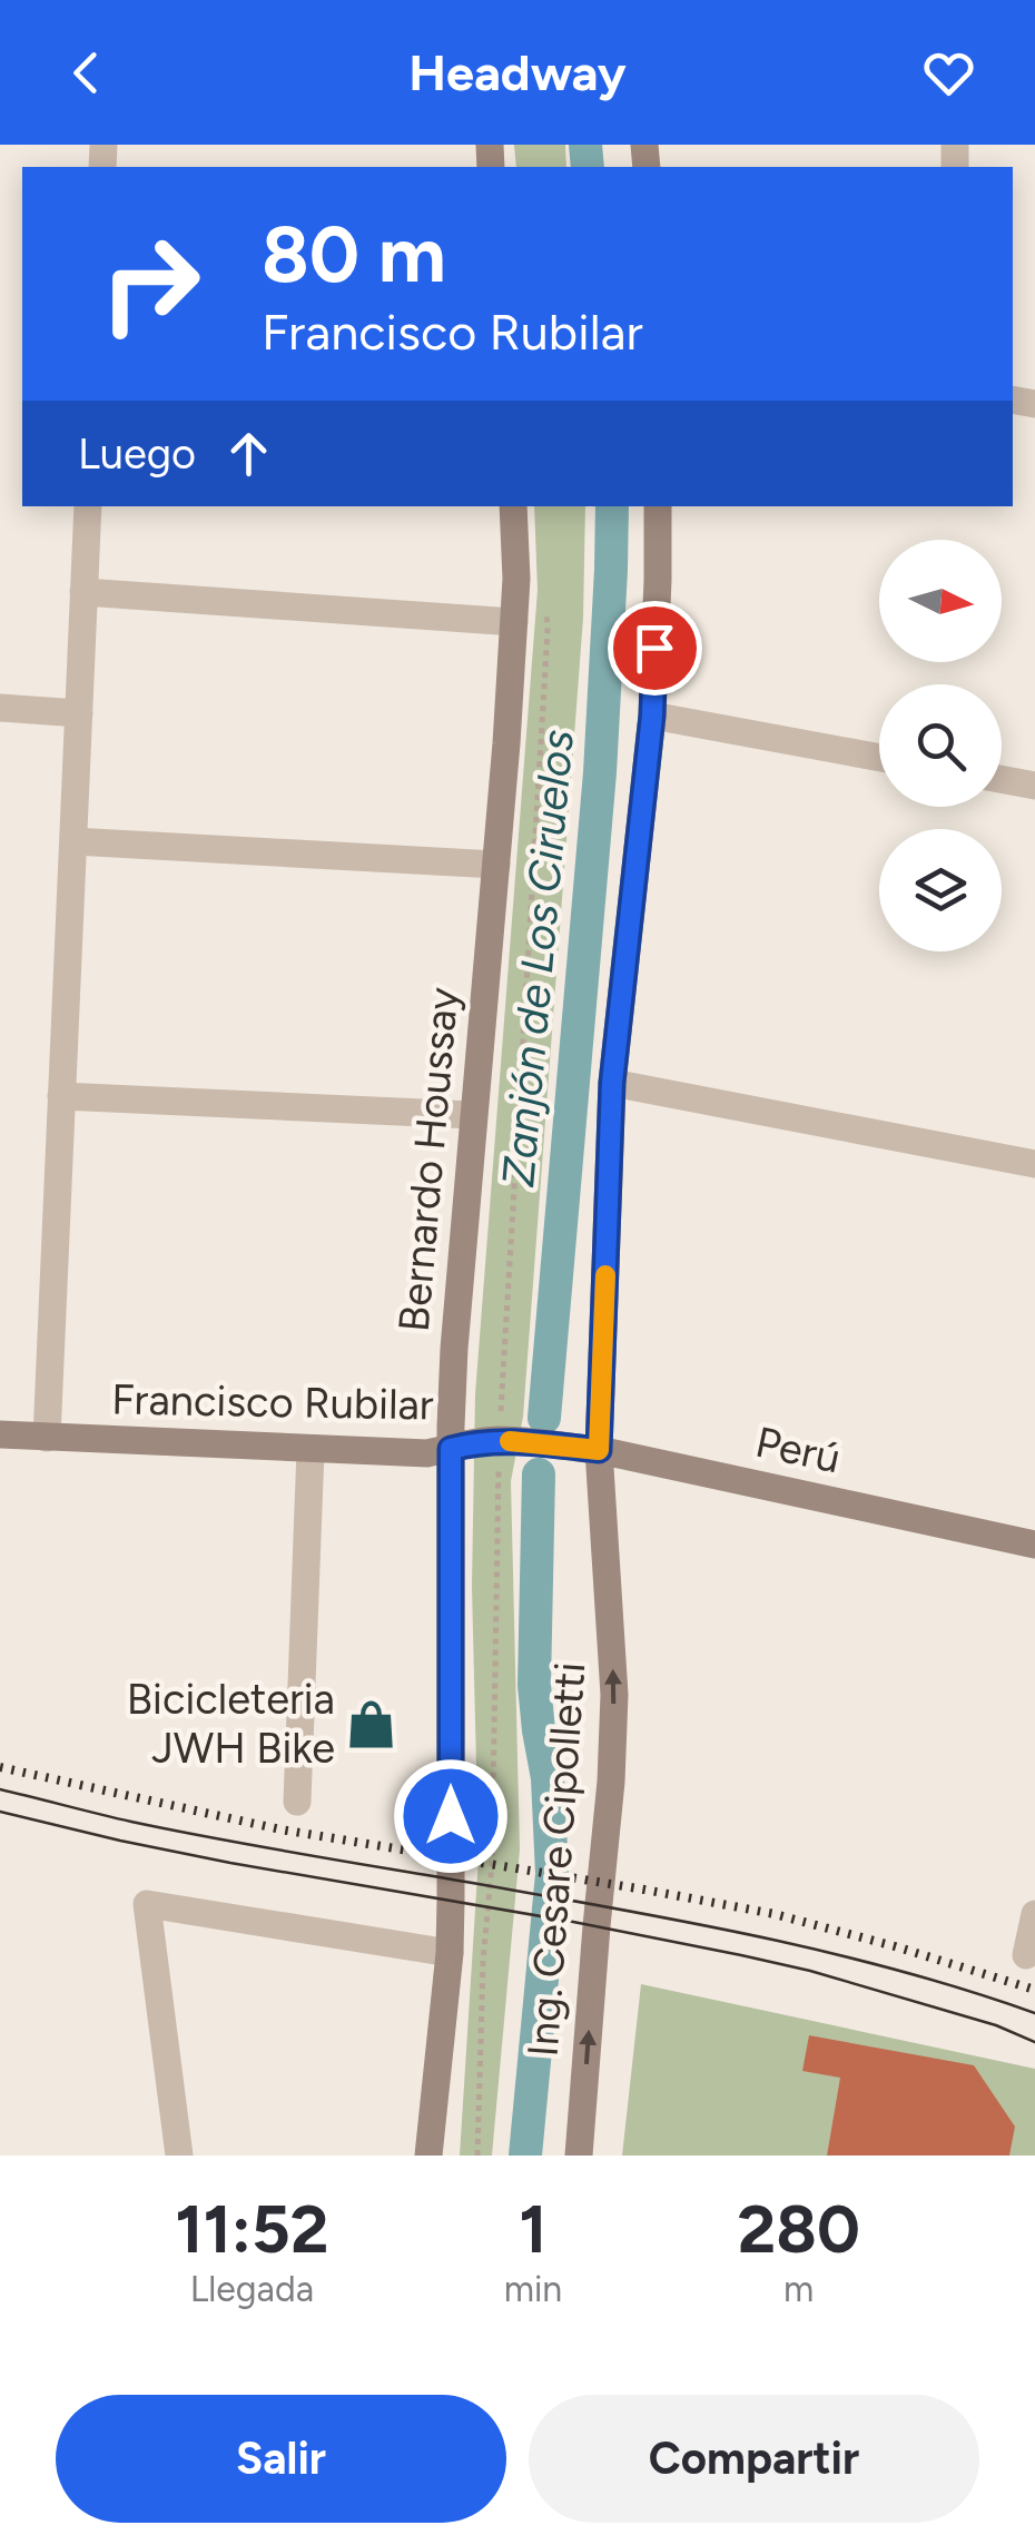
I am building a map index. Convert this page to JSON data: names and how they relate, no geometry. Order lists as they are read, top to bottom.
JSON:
{
  "streets": {
    "street": [
      "Bernardo Houssay",
      "Francisco Rubilar",
      "Perú",
      "Ing. Cesare Cipolletti"
    ]
  },
  "crossings": [
    ["Bernardo Houssay", "Francisco Rubilar"],
    ["Francisco Rubilar", "Perú"],
    ["Perú", "Ing. Cesare Cipolletti"]
  ],
  "one_way": ["Ing. Cesare Cipolletti"],
  "water": ["Zanjón de Los Ciruelos"],
  "places": {
    "shop": ["Bicicleteria JWH Bike"]
  },
  "north": "right",
  "page": {
    "header": "Headway",
    "turn": ["80 m", "Francisco Rubilar"],
    "then": "Luego",
    "eta": [
      "11:52",
      "Llegada",
      "1",
      "min",
      "280",
      "m"
    ],
    "buttons": ["Salir", "Compartir"]
  }
}
